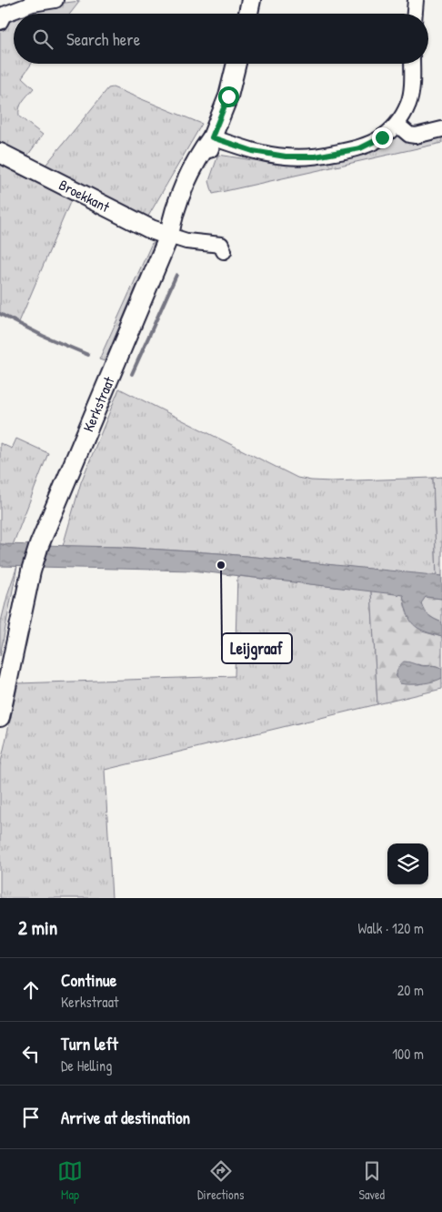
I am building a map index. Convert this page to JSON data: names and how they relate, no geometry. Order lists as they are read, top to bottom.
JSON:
{
  "streets": {
    "street": ["Broekkant", "Kerkstraat"]
  },
  "crossings": [
    ["Broekkant", "Kerkstraat"]
  ],
  "places": ["Leijgraaf"],
  "page": {
    "search": "Search here",
    "heading": ["2 min", "Walk · 120 m"],
    "list": [
      ["Continue", "Kerkstraat", "20 m"],
      ["Turn left", "De Helling", "100 m"],
      "Arrive at destination"
    ],
    "nav": ["Map", "Directions", "Saved"]
  }
}
